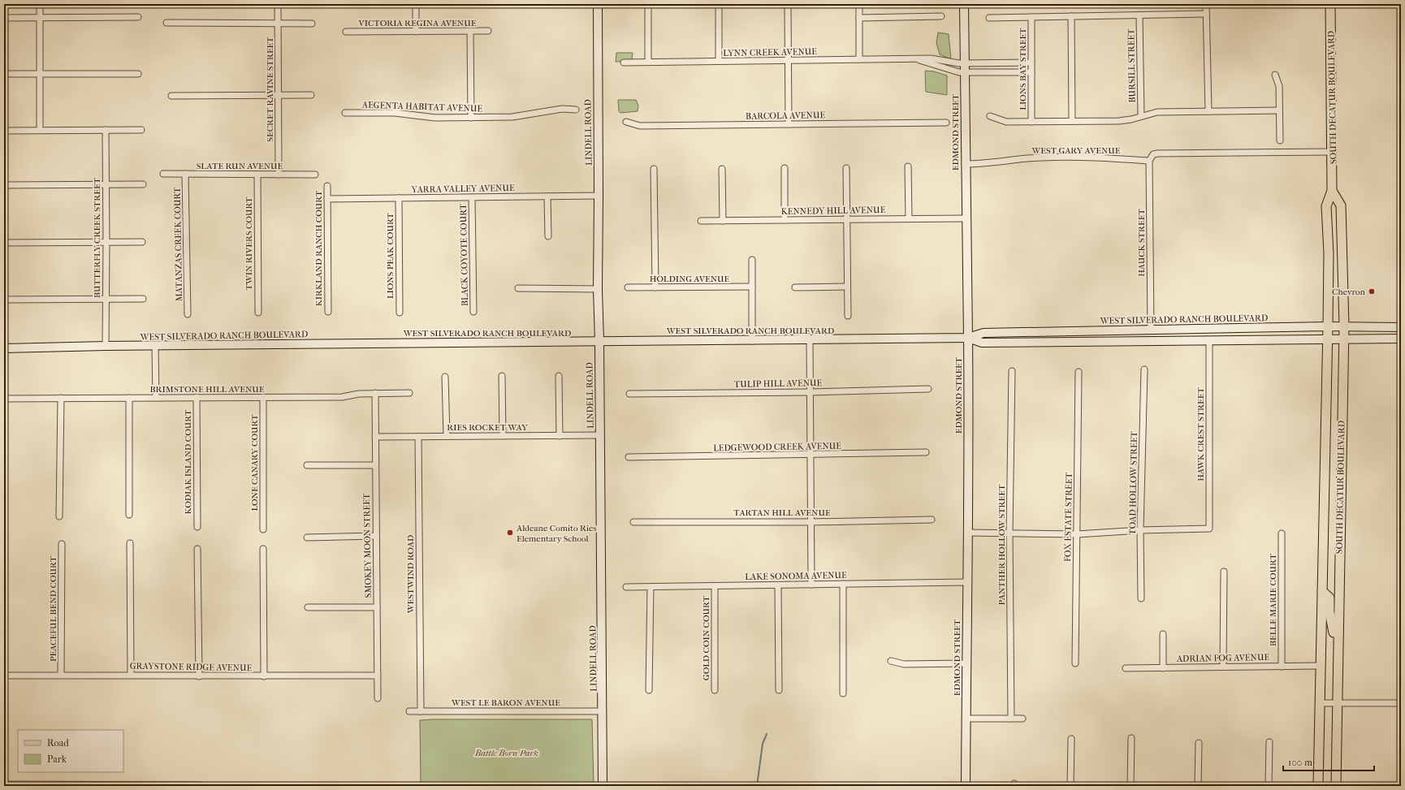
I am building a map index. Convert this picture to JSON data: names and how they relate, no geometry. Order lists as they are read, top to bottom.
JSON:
{
  "streets": {
    "main road": [
      "SOUTH DECATUR BOULEVARD",
      "LINDELL ROAD",
      "EDMOND STREET",
      "WEST SILVERADO RANCH BOULEVARD"
    ],
    "street": [
      "VICTORIA REGINA AVENUE",
      "LYNN CREEK AVENUE",
      "BURSILL STREET",
      "LIONS BAY STREET",
      "SECRET RAVINE STREET",
      "AEGENTA HABITAT AVENUE",
      "BARCOLA AVENUE",
      "WEST GARY AVENUE",
      "SLATE RUN AVENUE",
      "YARRA VALLEY AVENUE",
      "KENNEDY HILL AVENUE",
      "BUTTERFLY CREEK STREET",
      "HAUCK STREET",
      "TWIN RIVERS COURT",
      "MATANZAS CREEK COURT",
      "KIRKLAND RANCH COURT",
      "BLACK COYOTE COURT",
      "LIONS PEAK COURT",
      "HOLDING AVENUE",
      "TULIP HILL AVENUE",
      "BRIMSTONE HILL AVENUE",
      "RIES ROCKET WAY",
      "HAWK CREST STREET",
      "LEDGEWOOD CREEK AVENUE",
      "KODIAK ISLAND COURT",
      "LONE CANARY COURT",
      "TOAD HOLLOW STREET",
      "TARTAN HILL AVENUE",
      "FOX ESTATE STREET",
      "PANTHER HOLLOW STREET",
      "SMOKEY MOON STREET",
      "WESTWIND ROAD",
      "LAKE SONOMA AVENUE",
      "BELLE MARIE COURT",
      "PEACEFUL BEND COURT",
      "GOLD COIN COURT",
      "ADRIAN FOG AVENUE",
      "GRAYSTONE RIDGE AVENUE",
      "WEST LE BARON AVENUE"
    ]
  },
  "crossings": [
    ["LYNN CREEK AVENUE", "LIONS BAY STREET"],
    ["LYNN CREEK AVENUE", "EDMOND STREET"],
    ["SECRET RAVINE STREET", "SLATE RUN AVENUE"],
    ["SOUTH DECATUR BOULEVARD", "WEST GARY AVENUE"],
    ["SOUTH DECATUR BOULEVARD", "WEST SILVERADO RANCH BOULEVARD"],
    ["SOUTH DECATUR BOULEVARD", "ADRIAN FOG AVENUE"],
    ["LINDELL ROAD", "YARRA VALLEY AVENUE"],
    ["LINDELL ROAD", "WEST SILVERADO RANCH BOULEVARD"],
    ["LINDELL ROAD", "RIES ROCKET WAY"],
    ["LINDELL ROAD", "WEST LE BARON AVENUE"],
    ["EDMOND STREET", "WEST GARY AVENUE"],
    ["EDMOND STREET", "KENNEDY HILL AVENUE"],
    ["EDMOND STREET", "WEST SILVERADO RANCH BOULEVARD"],
    ["EDMOND STREET", "LAKE SONOMA AVENUE"],
    ["WEST GARY AVENUE", "HAUCK STREET"],
    ["SLATE RUN AVENUE", "TWIN RIVERS COURT"],
    ["SLATE RUN AVENUE", "MATANZAS CREEK COURT"],
    ["YARRA VALLEY AVENUE", "KIRKLAND RANCH COURT"],
    ["YARRA VALLEY AVENUE", "BLACK COYOTE COURT"],
    ["YARRA VALLEY AVENUE", "LIONS PEAK COURT"],
    ["BUTTERFLY CREEK STREET", "WEST SILVERADO RANCH BOULEVARD"],
    ["HAUCK STREET", "WEST SILVERADO RANCH BOULEVARD"],
    ["WEST SILVERADO RANCH BOULEVARD", "HAWK CREST STREET"],
    ["BRIMSTONE HILL AVENUE", "KODIAK ISLAND COURT"],
    ["BRIMSTONE HILL AVENUE", "LONE CANARY COURT"],
    ["BRIMSTONE HILL AVENUE", "SMOKEY MOON STREET"],
    ["RIES ROCKET WAY", "SMOKEY MOON STREET"],
    ["RIES ROCKET WAY", "WESTWIND ROAD"],
    ["HAWK CREST STREET", "TOAD HOLLOW STREET"],
    ["SMOKEY MOON STREET", "GRAYSTONE RIDGE AVENUE"],
    ["WESTWIND ROAD", "WEST LE BARON AVENUE"],
    ["LAKE SONOMA AVENUE", "GOLD COIN COURT"],
    ["BELLE MARIE COURT", "ADRIAN FOG AVENUE"],
    ["PEACEFUL BEND COURT", "GRAYSTONE RIDGE AVENUE"]
  ],
  "parks": ["Battle Born Park"],
  "places": ["Chevron", "Aldeane Comito Ries Elementary School"],
  "legend": ["Road", "Park"],
  "scale_bar": "100 m"
}
